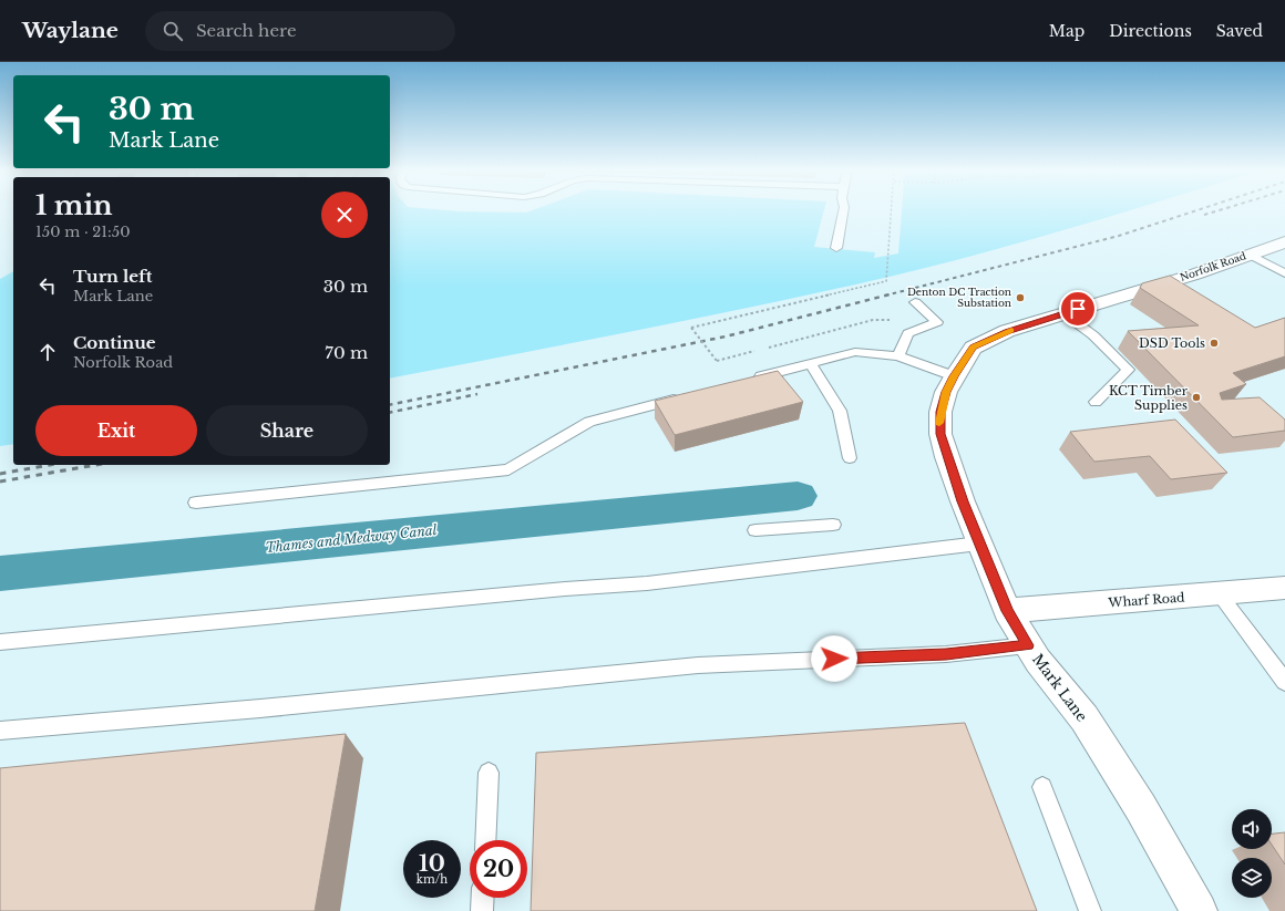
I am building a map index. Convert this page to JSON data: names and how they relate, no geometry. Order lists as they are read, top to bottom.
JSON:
{
  "streets": {
    "street": ["Norfolk Road", "Wharf Road", "Mark Lane"]
  },
  "crossings": [
    ["Norfolk Road", "Mark Lane"],
    ["Wharf Road", "Mark Lane"]
  ],
  "water": ["Thames and Medway Canal"],
  "places": ["Denton DC Traction Substation", "DSD Tools", "KCT Timber Supplies"],
  "page": {
    "header": "Waylane",
    "search": "Search here",
    "nav": ["Map", "Directions", "Saved"],
    "turn": ["30 m", "Mark Lane"],
    "heading": ["1 min", "150 m · 21:50"],
    "list": [
      {
        "name": "Turn left",
        "note": "Mark Lane",
        "value": "30 m"
      },
      {
        "name": "Continue",
        "note": "Norfolk Road",
        "value": "70 m"
      }
    ],
    "buttons": ["Exit", "Share"],
    "speed": "10 km/h",
    "limit": "20"
  }
}
